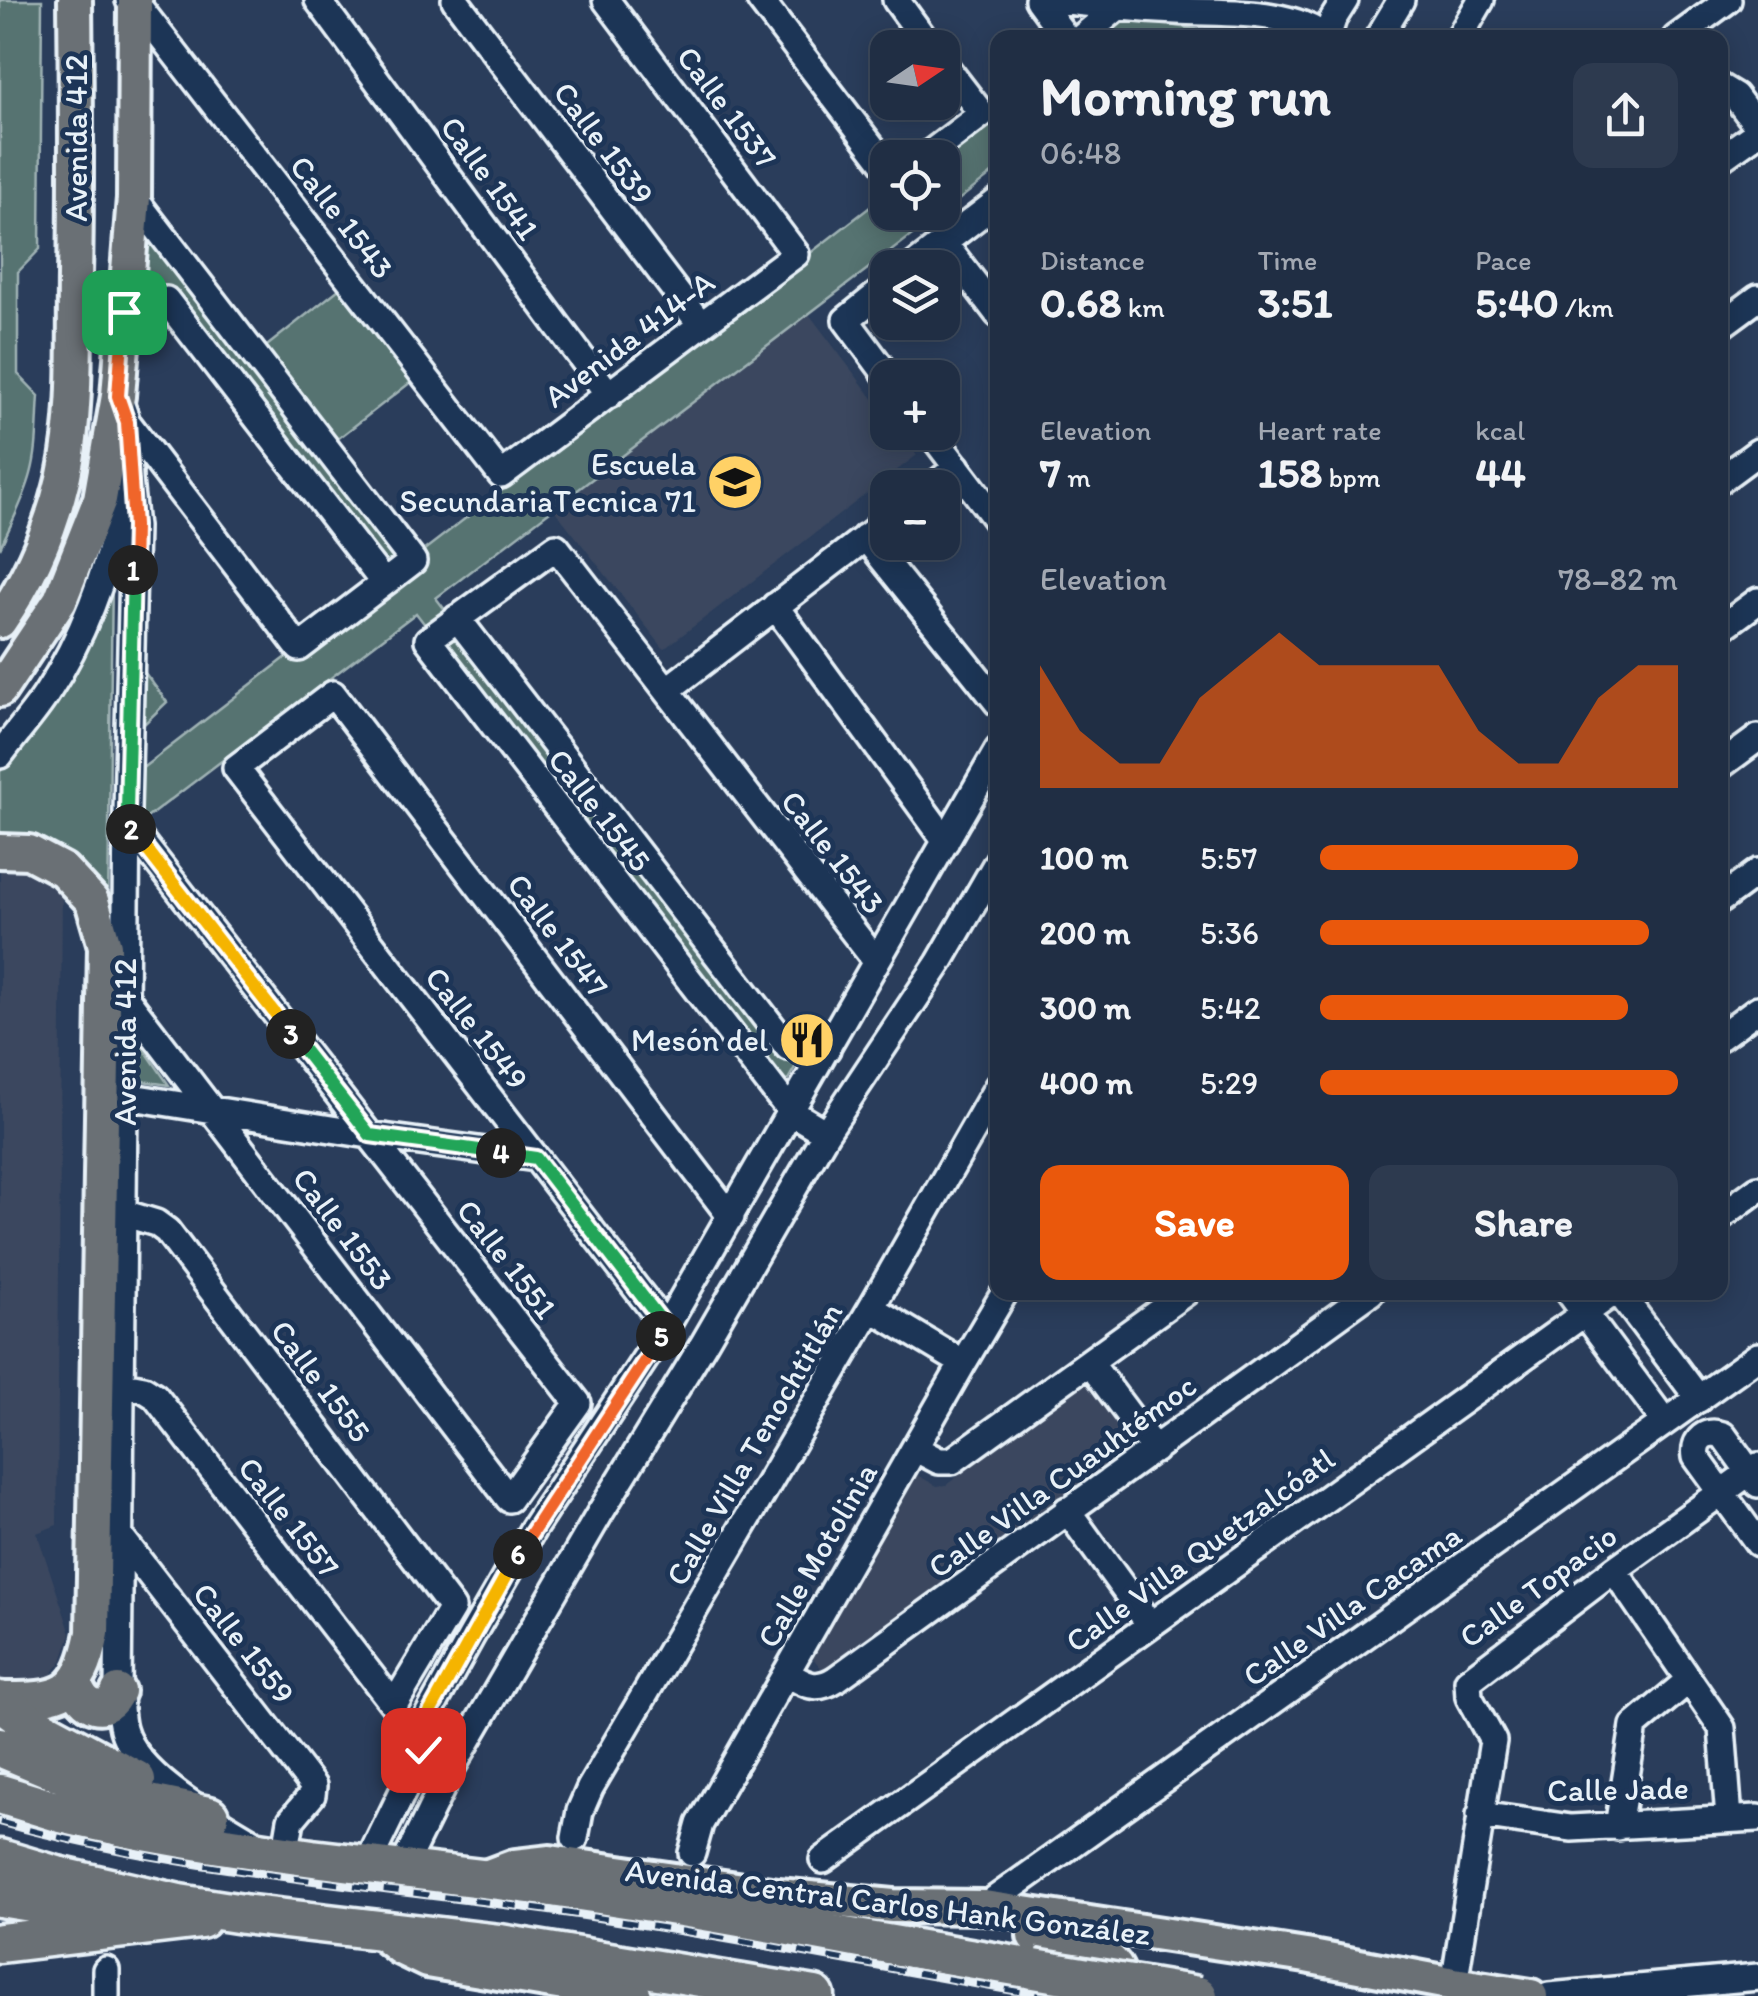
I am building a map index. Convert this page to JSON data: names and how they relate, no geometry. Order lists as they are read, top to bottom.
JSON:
{
  "streets": {
    "highway": ["Avenida Central Carlos Hank González"],
    "main road": ["Avenida 412"],
    "street": [
      "Calle 1537",
      "Calle 1539",
      "Calle 1541",
      "Calle 1543",
      "Avenida 414-A",
      "Calle 1545",
      "Calle 1547",
      "Calle 1549",
      "Calle 1553",
      "Calle 1551",
      "Calle 1555",
      "Calle Villa Tenochtitlán",
      "Calle Villa Cuauhtémoc",
      "Calle 1557",
      "Calle Villa Quetzalcóatl",
      "Calle Motolinia",
      "Calle Topacio",
      "Calle Villa Cacama",
      "Calle 1559",
      "Calle Jade"
    ]
  },
  "crossings": [
    ["Calle 1537", "Avenida 414-A"],
    ["Avenida 412", "Calle 1543"],
    ["Avenida 412", "Calle 1553"],
    ["Avenida 412", "Calle 1551"],
    ["Avenida 412", "Calle 1555"],
    ["Avenida 412", "Calle 1557"],
    ["Avenida 412", "Calle 1559"],
    ["Avenida 412", "Avenida Central Carlos Hank González"],
    ["Calle 1539", "Avenida 414-A"],
    ["Calle 1541", "Avenida 414-A"],
    ["Calle 1543", "Avenida 414-A"],
    ["Calle 1543", "Calle 1545"],
    ["Calle 1547", "Calle 1549"],
    ["Calle 1553", "Calle 1551"],
    ["Calle 1555", "Calle 1557"],
    ["Calle Villa Cuauhtémoc", "Calle Motolinia"],
    ["Calle Topacio", "Calle Jade"],
    ["Calle Topacio", "Avenida Central Carlos Hank González"],
    ["Calle Villa Cacama", "Avenida Central Carlos Hank González"],
    ["Calle 1559", "Avenida Central Carlos Hank González"]
  ],
  "places": {
    "school or university": ["Escuela SecundariaTecnica 71"],
    "restaurant": ["Mesón del"]
  },
  "north": "right",
  "page": {
    "map_buttons": ["+", "−"],
    "heading": ["Morning run", "06:48"],
    "stats": [
      ["Distance", "0.68 km"],
      ["Time", "3:51"],
      ["Pace", "5:40 /km"],
      ["Elevation", "7 m"],
      ["Heart rate", "158 bpm"],
      ["kcal", "44"]
    ],
    "chart": ["Elevation", "78–82 m"],
    "pins": [
      "1",
      "2",
      "3",
      "4",
      "5",
      "6"
    ],
    "list": [
      {
        "name": "100 m",
        "note": "5:57"
      },
      {
        "name": "200 m",
        "note": "5:36"
      },
      {
        "name": "300 m",
        "note": "5:42"
      },
      {
        "name": "400 m",
        "note": "5:29"
      }
    ],
    "buttons": ["Save", "Share"]
  }
}
